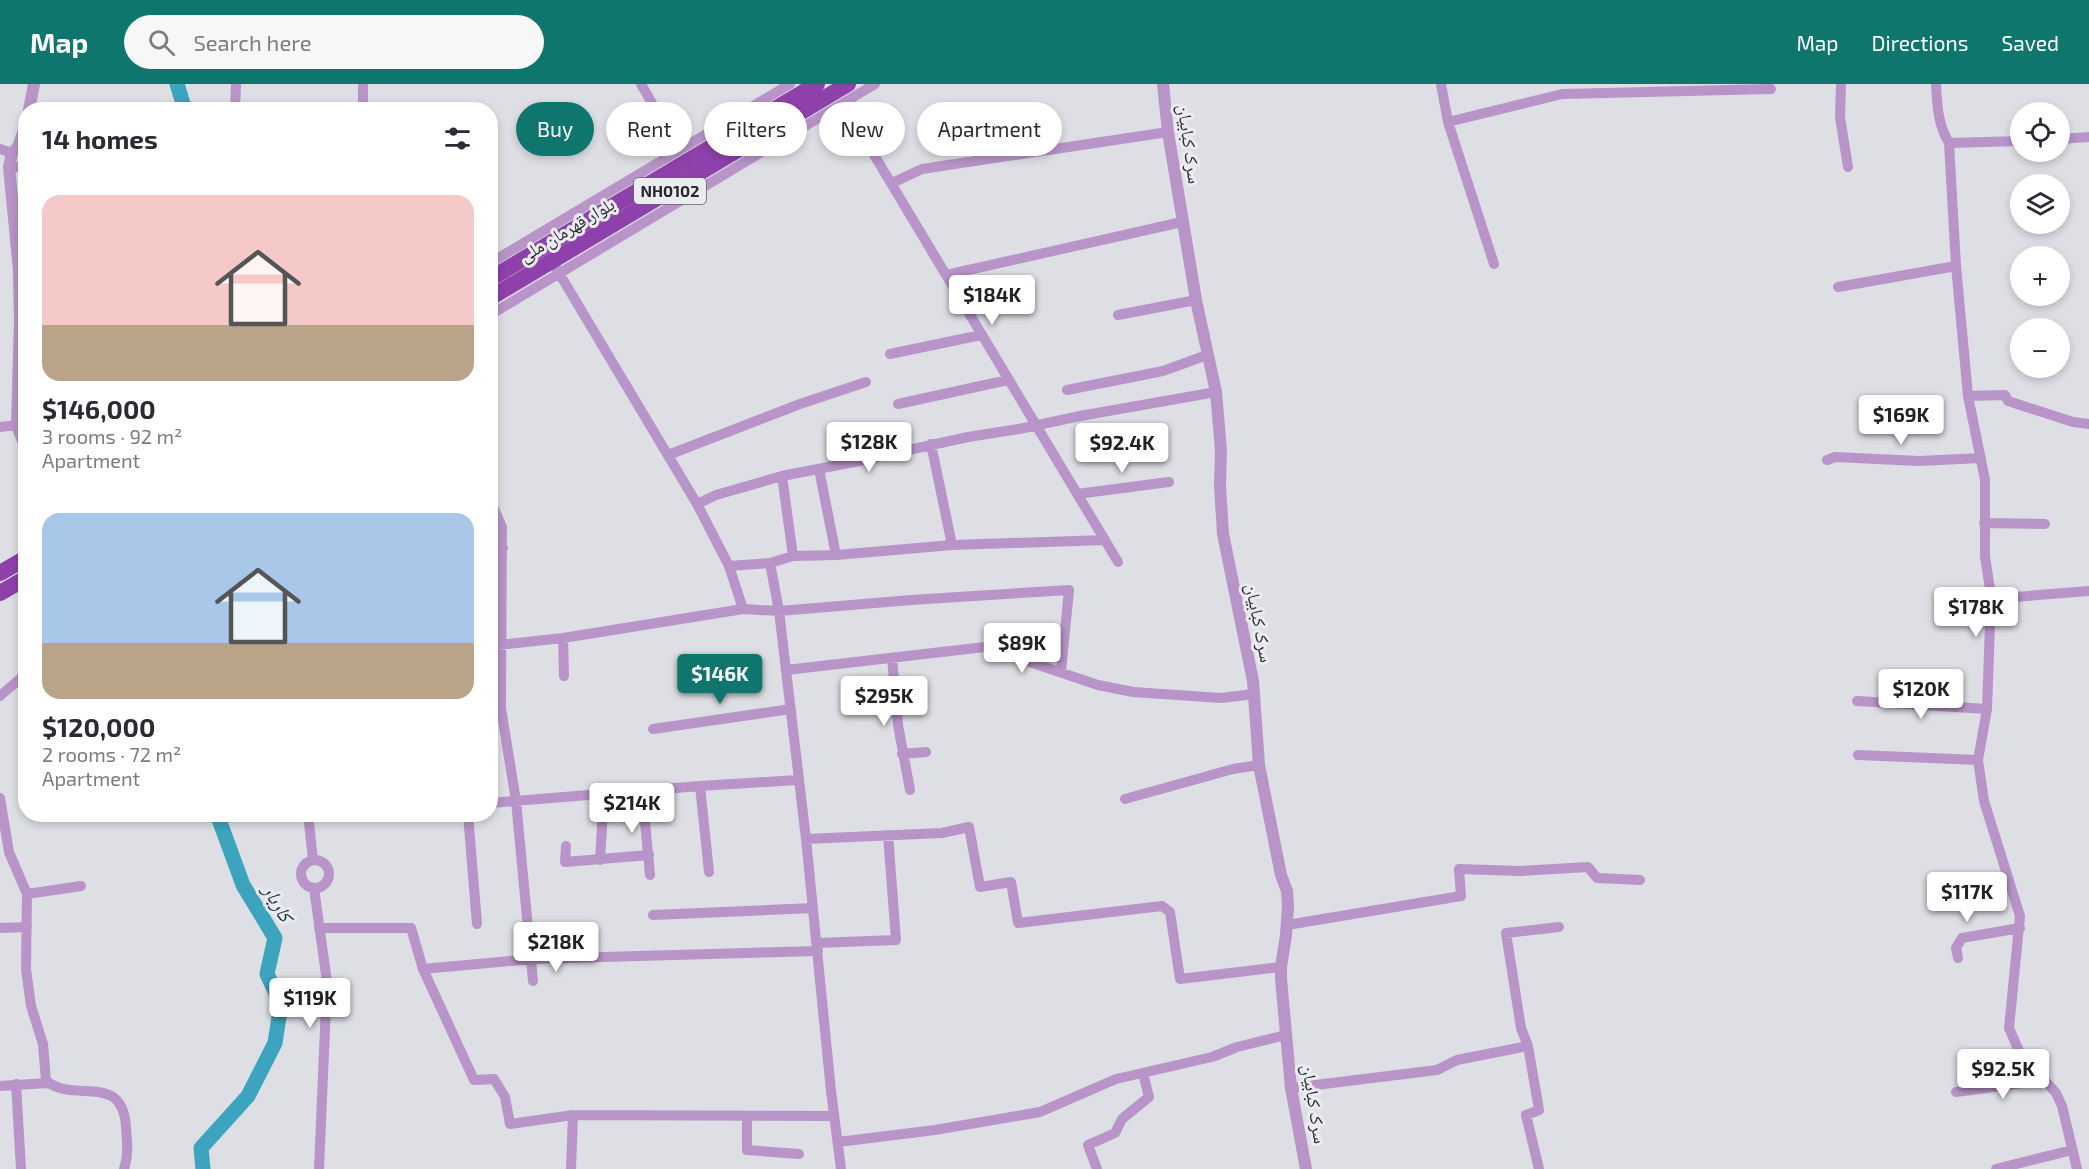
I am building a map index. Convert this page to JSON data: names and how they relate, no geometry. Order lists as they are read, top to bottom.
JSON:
{
  "streets": {
    "highway": ["NH0102", "بلوار قهرمان ملی"],
    "street": ["سرک کبابیان"]
  },
  "water": ["کاربار"],
  "page": {
    "header": "Map",
    "search": "Search here",
    "nav": ["Map", "Directions", "Saved"],
    "map_buttons": ["+", "−"],
    "chip": [
      "Buy",
      "Rent",
      "Filters",
      "New",
      "Apartment"
    ],
    "heading": "14 homes",
    "list": [
      {
        "name": "$146,000",
        "note": "3 rooms · 92 m² · Apartment"
      },
      {
        "name": "$120,000",
        "note": "2 rooms · 72 m² · Apartment"
      }
    ],
    "price": [
      "$184K",
      "$169K",
      "$128K",
      "$92.4K",
      "$178K",
      "$89K",
      "$146K",
      "$120K",
      "$295K",
      "$214K",
      "$117K",
      "$218K",
      "$119K",
      "$92.5K"
    ]
  }
}
